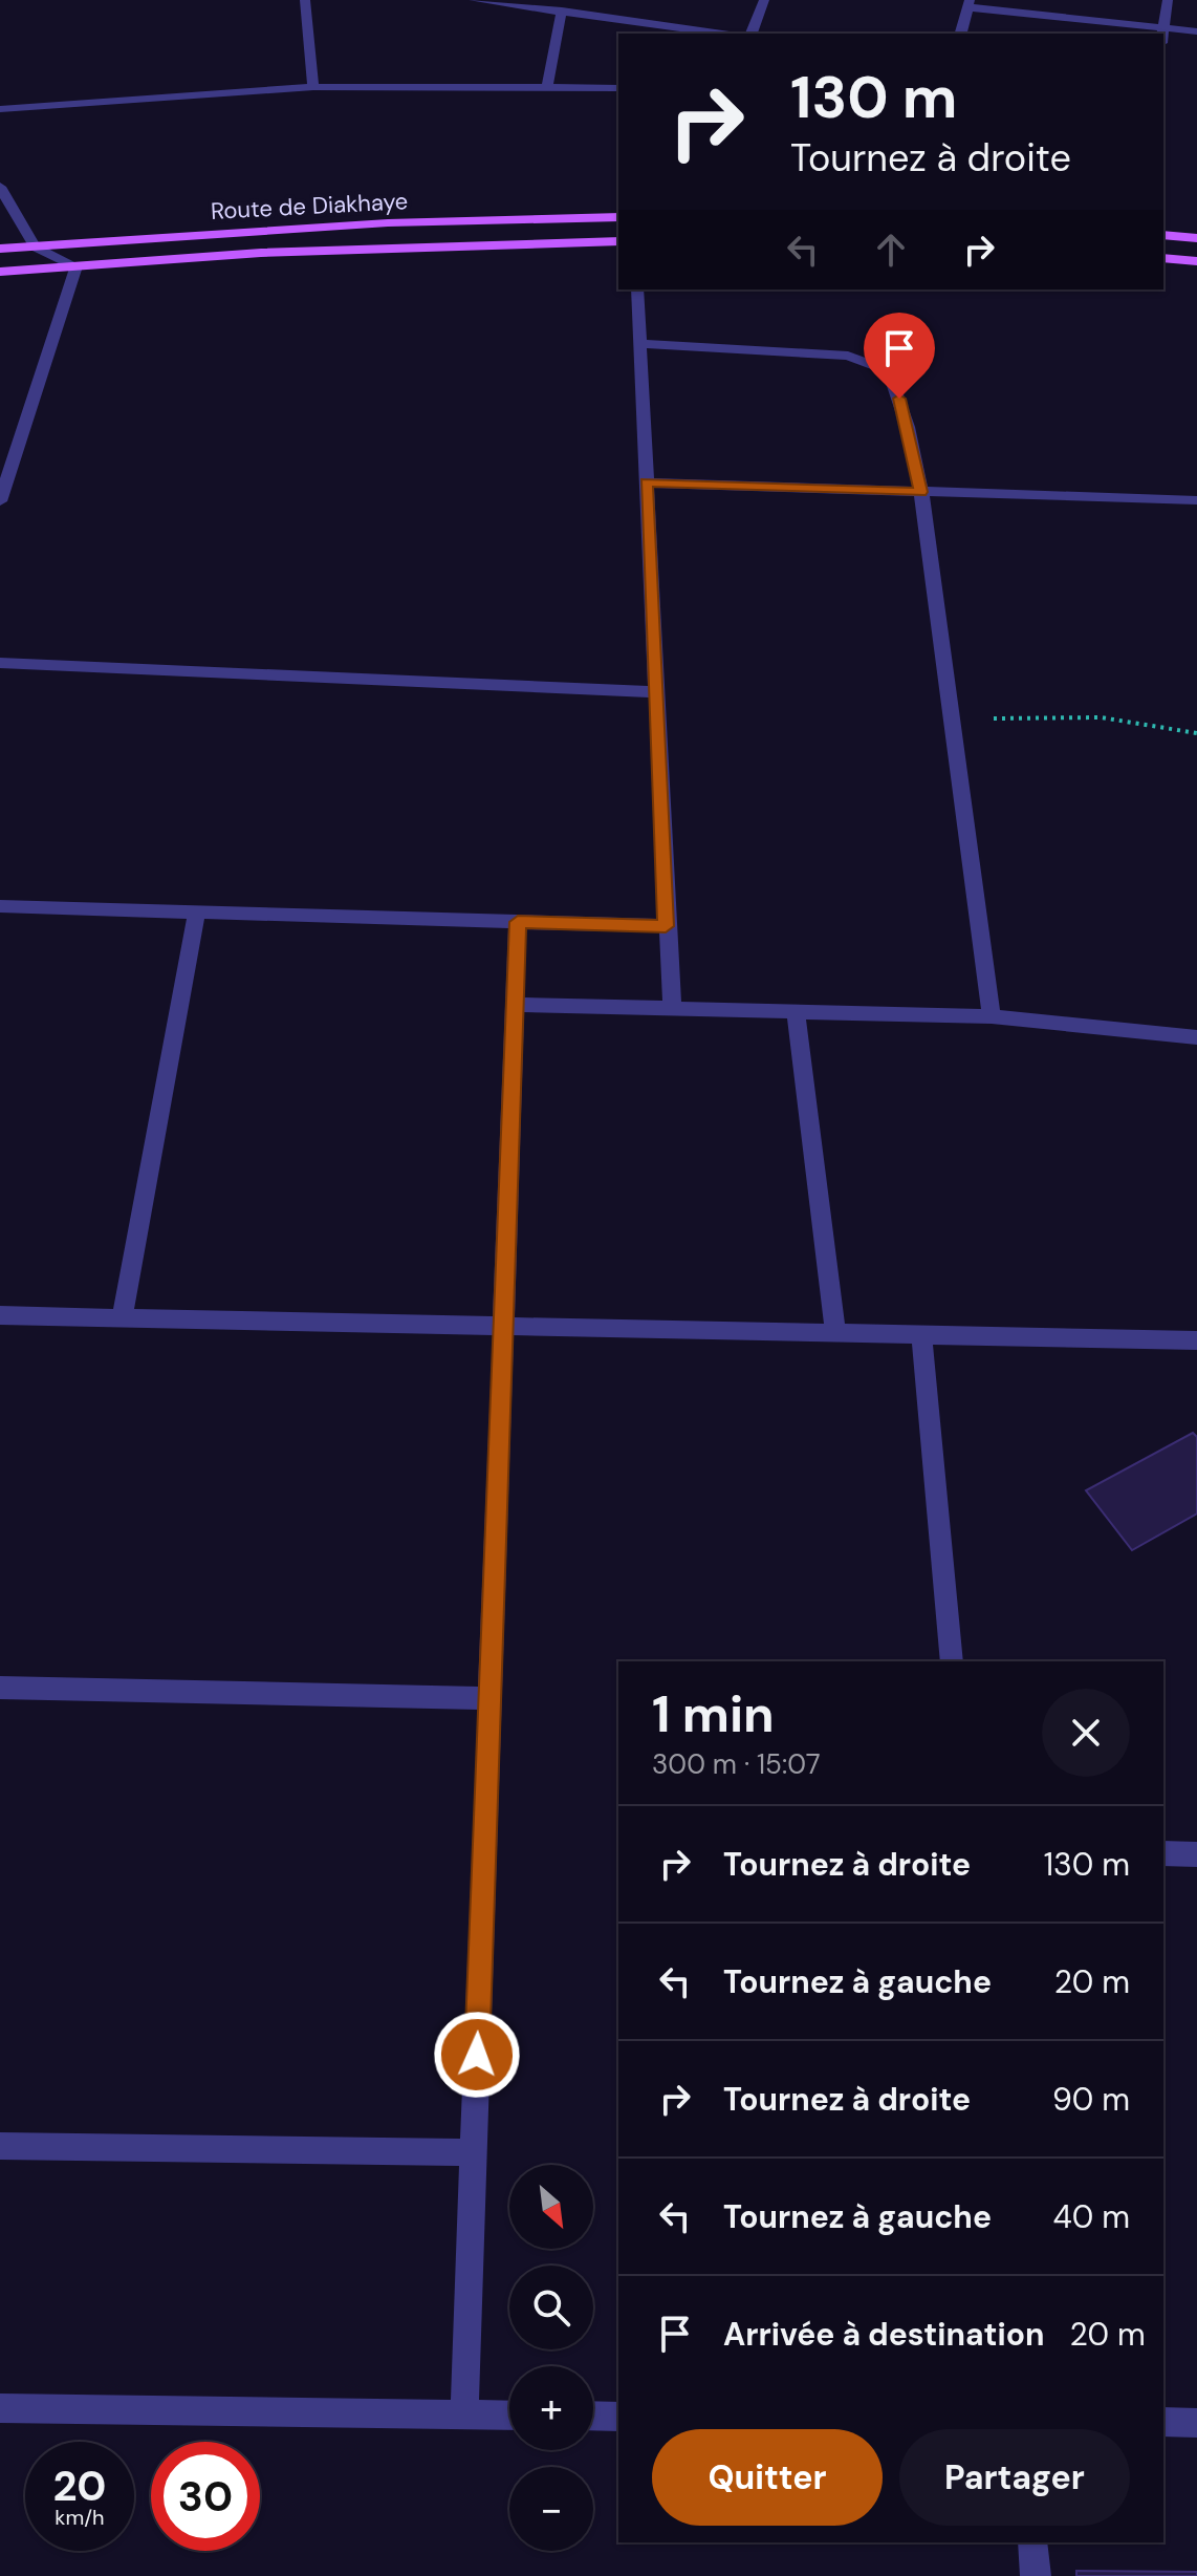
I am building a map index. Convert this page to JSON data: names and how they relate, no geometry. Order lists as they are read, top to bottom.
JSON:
{
  "streets": {
    "main road": ["Route de Diakhaye"]
  },
  "north": "bottom right",
  "page": {
    "turn": ["130 m", "Tournez à droite"],
    "heading": ["1 min", "300 m · 15:07"],
    "list": [
      {
        "name": "Tournez à droite",
        "value": "130 m"
      },
      {
        "name": "Tournez à gauche",
        "value": "20 m"
      },
      {
        "name": "Tournez à droite",
        "value": "90 m"
      },
      {
        "name": "Tournez à gauche",
        "value": "40 m"
      },
      {
        "name": "Arrivée à destination",
        "value": "20 m"
      }
    ],
    "map_buttons": ["+", "−"],
    "buttons": ["Quitter", "Partager"],
    "speed": "20 km/h",
    "limit": "30"
  }
}
